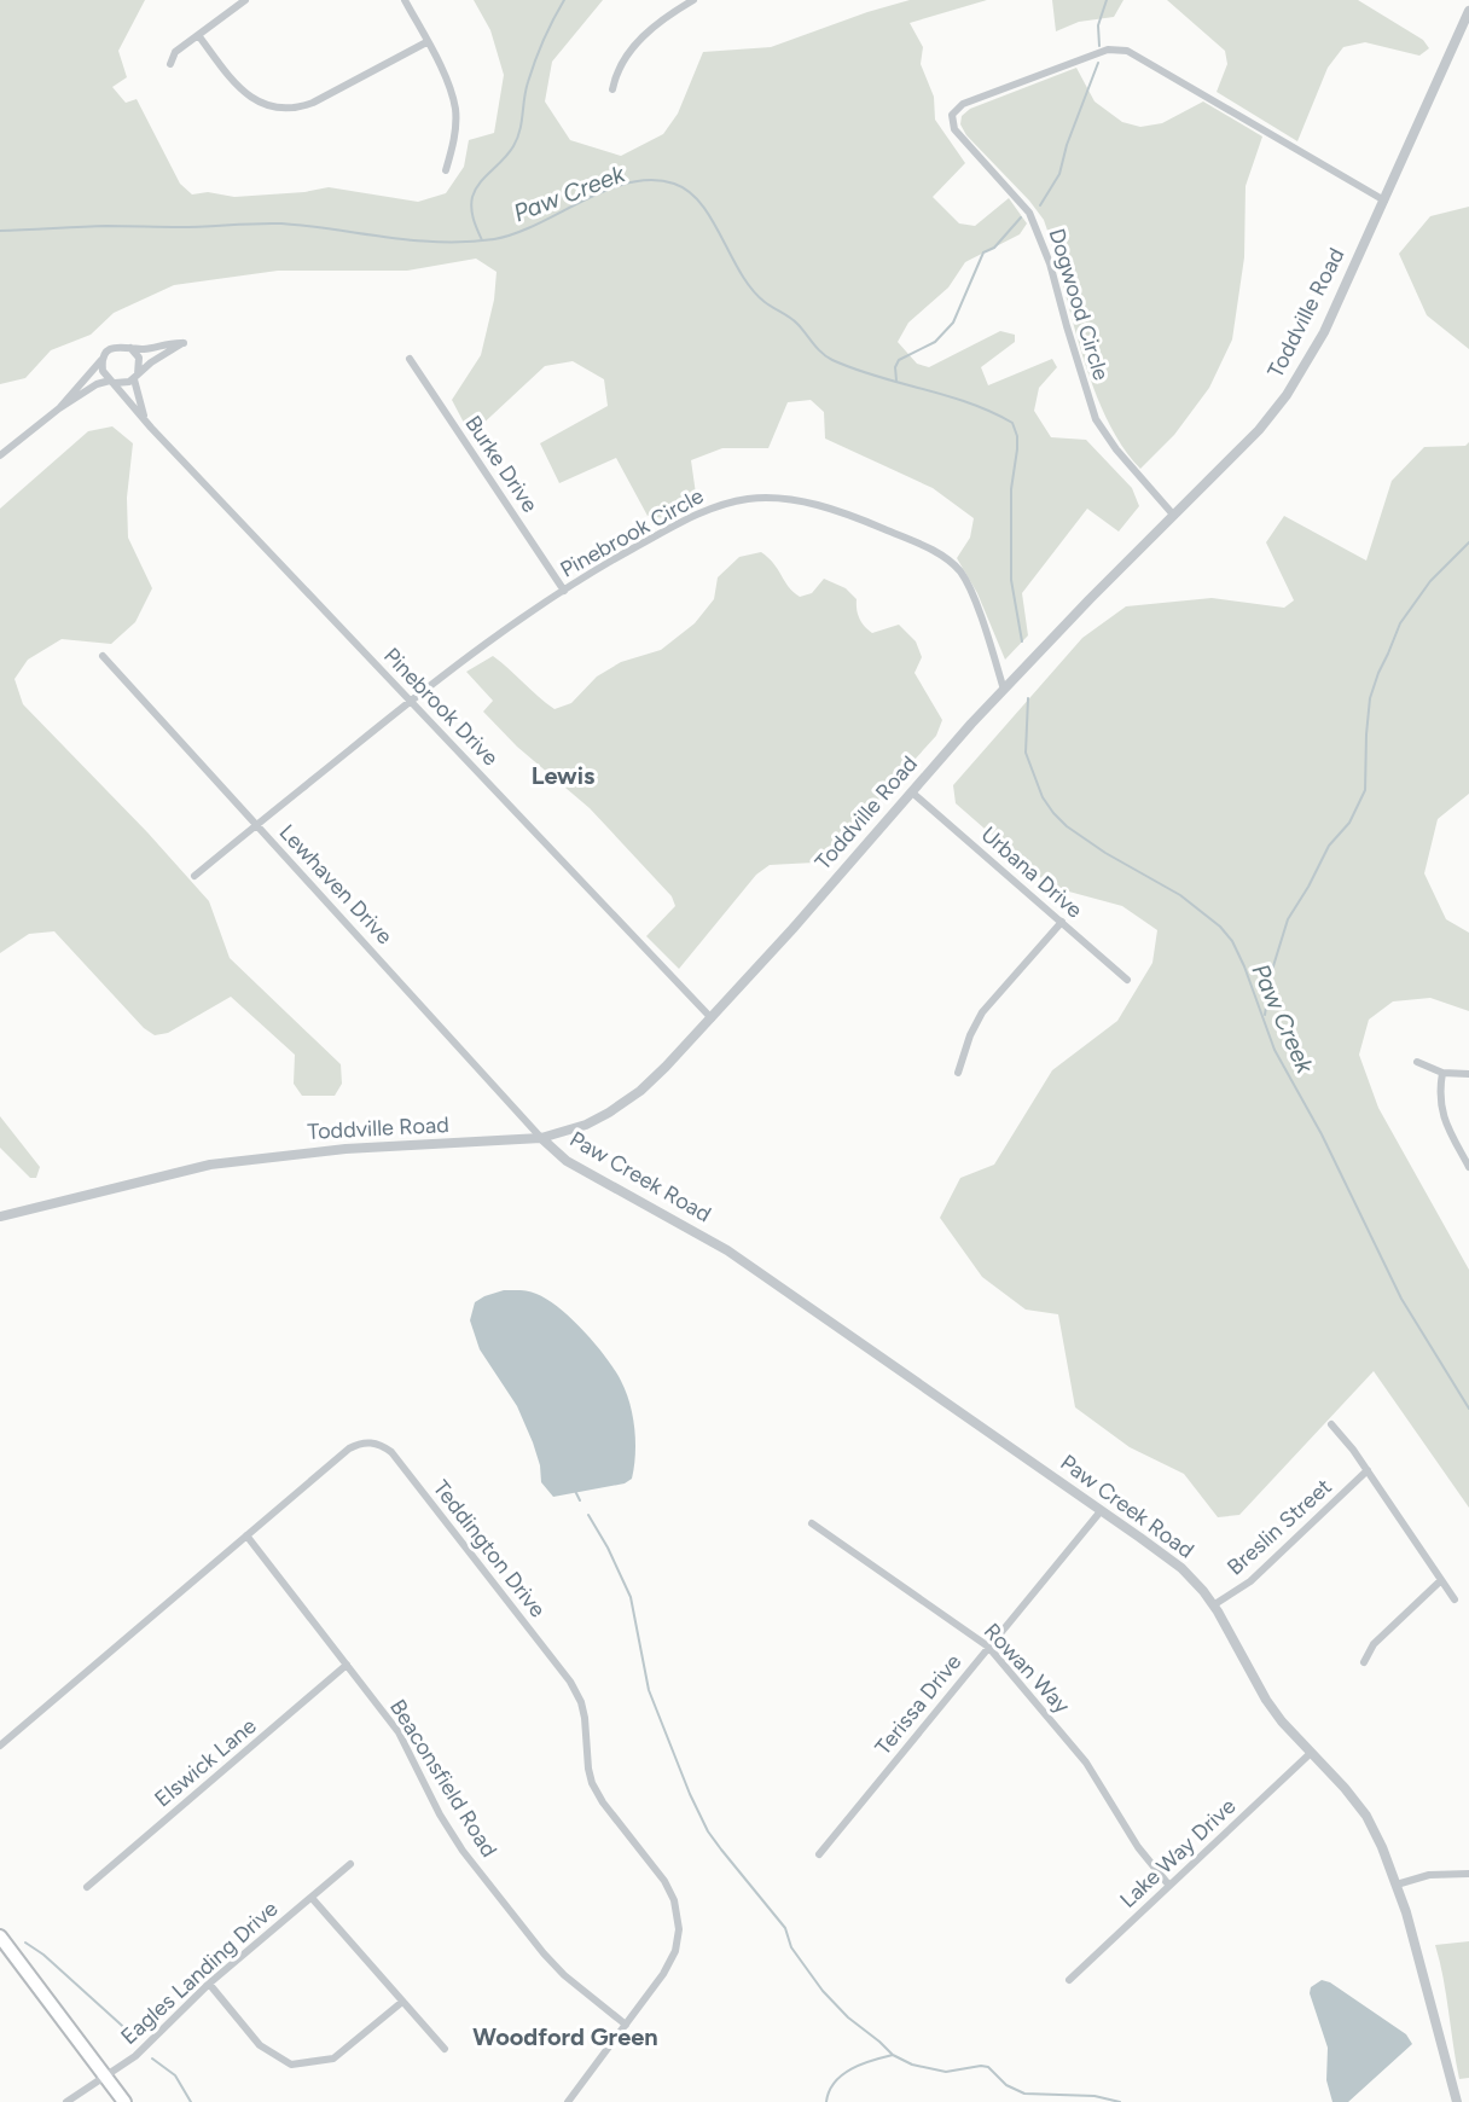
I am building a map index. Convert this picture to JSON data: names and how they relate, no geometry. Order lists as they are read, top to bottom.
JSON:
{
  "streets": {
    "street": [
      "Dogwood Circle",
      "Toddville Road",
      "Burke Drive",
      "Pinebrook Circle",
      "Pinebrook Drive",
      "Urbana Drive",
      "Lewhaven Drive",
      "Paw Creek Road",
      "Breslin Street",
      "Teddington Drive",
      "Rowan Way",
      "Terissa Drive",
      "Elswick Lane",
      "Beaconsfield Road",
      "Lake Way Drive",
      "Eagles Landing Drive"
    ]
  },
  "crossings": [
    ["Dogwood Circle", "Toddville Road"],
    ["Toddville Road", "Pinebrook Circle"],
    ["Toddville Road", "Pinebrook Drive"],
    ["Toddville Road", "Urbana Drive"],
    ["Toddville Road", "Lewhaven Drive"],
    ["Toddville Road", "Paw Creek Road"],
    ["Burke Drive", "Pinebrook Circle"],
    ["Pinebrook Circle", "Pinebrook Drive"],
    ["Pinebrook Circle", "Lewhaven Drive"],
    ["Lewhaven Drive", "Paw Creek Road"],
    ["Paw Creek Road", "Breslin Street"],
    ["Paw Creek Road", "Terissa Drive"],
    ["Paw Creek Road", "Lake Way Drive"],
    ["Teddington Drive", "Beaconsfield Road"],
    ["Rowan Way", "Terissa Drive"],
    ["Rowan Way", "Lake Way Drive"],
    ["Elswick Lane", "Beaconsfield Road"]
  ],
  "districts": ["Lewis", "Woodford Green"],
  "water": ["Paw Creek"]
}
